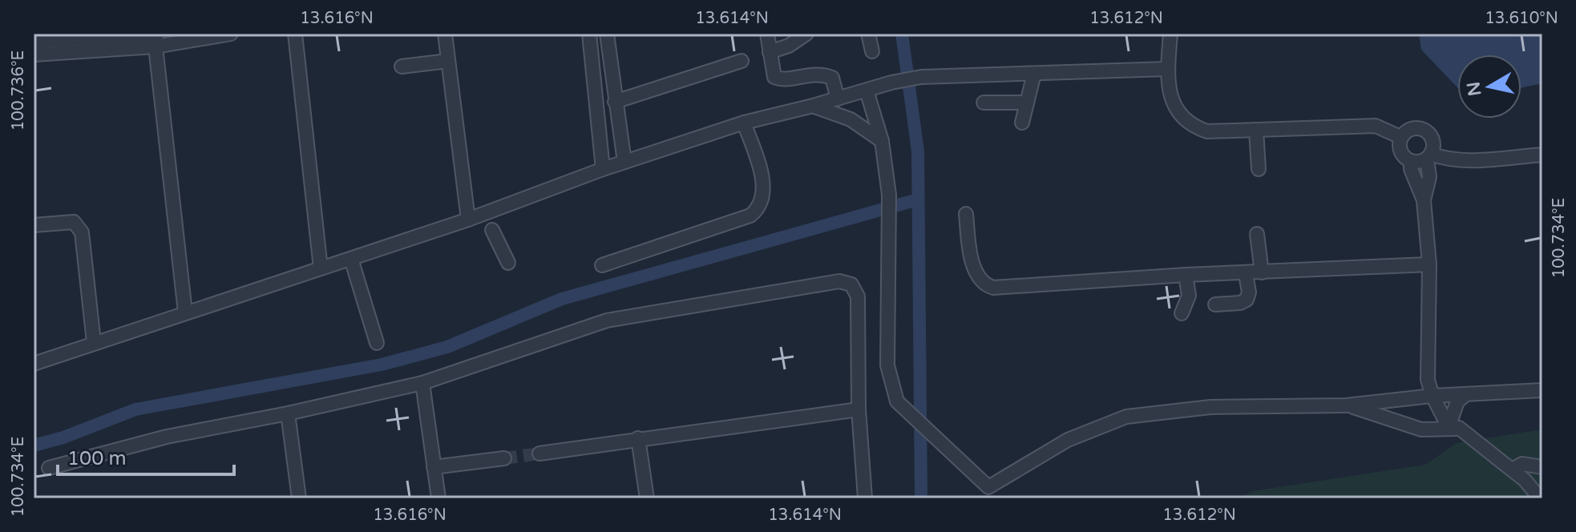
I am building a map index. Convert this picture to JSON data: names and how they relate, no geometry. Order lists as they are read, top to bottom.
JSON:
{
  "scale_bar": "100 m",
  "north": "left",
  "coordinates": [
    "13.616°N",
    "13.614°N",
    "13.612°N",
    "13.610°N",
    "100.736°E",
    "100.734°E"
  ]
}
